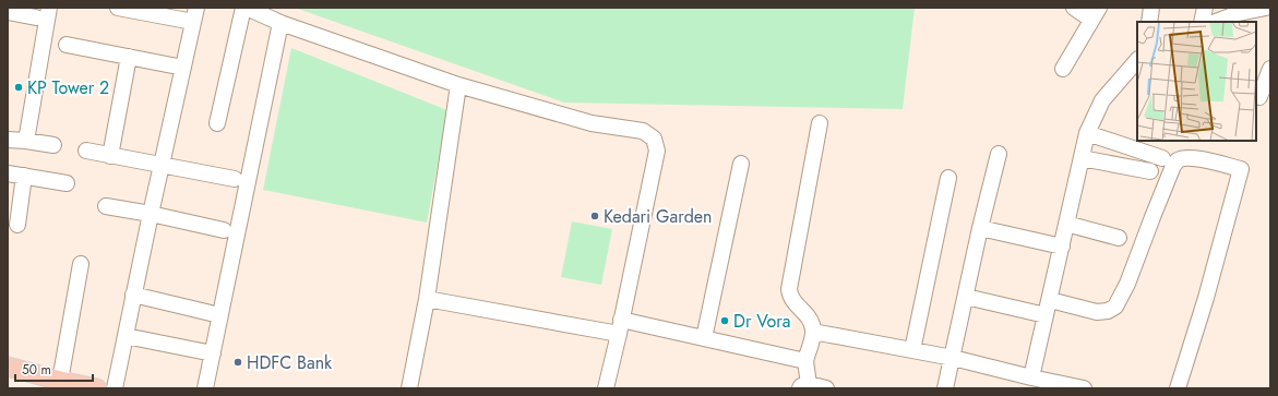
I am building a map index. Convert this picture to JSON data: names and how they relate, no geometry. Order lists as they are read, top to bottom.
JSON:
{
  "places": [
    "KP Tower 2",
    "Kedari Garden",
    "Dr Vora",
    "HDFC Bank"
  ],
  "scale_bar": "50 m"
}
